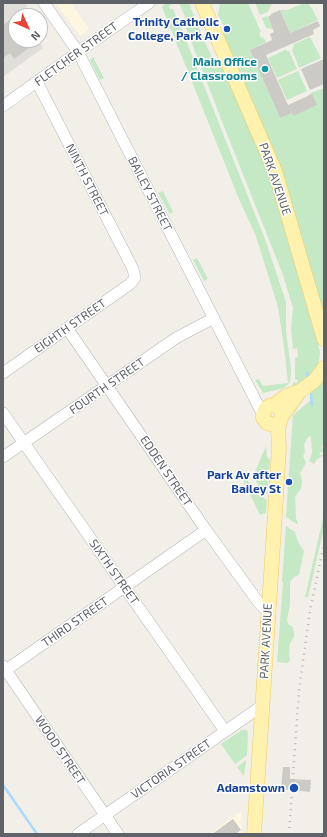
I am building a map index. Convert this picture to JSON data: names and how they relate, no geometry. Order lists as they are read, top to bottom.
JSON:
{
  "streets": {
    "main road": ["PARK AVENUE"],
    "street": [
      "FLETCHER STREET",
      "NINTH STREET",
      "BAILEY STREET",
      "EIGHTH STREET",
      "FOURTH STREET",
      "EDDEN STREET",
      "SIXTH STREET",
      "THIRD STREET",
      "WOOD STREET",
      "VICTORIA STREET"
    ]
  },
  "crossings": [
    ["FLETCHER STREET", "NINTH STREET"],
    ["FLETCHER STREET", "BAILEY STREET"],
    ["PARK AVENUE", "BAILEY STREET"],
    ["PARK AVENUE", "EDDEN STREET"],
    ["PARK AVENUE", "VICTORIA STREET"],
    ["NINTH STREET", "EIGHTH STREET"],
    ["BAILEY STREET", "FOURTH STREET"],
    ["EIGHTH STREET", "EDDEN STREET"],
    ["FOURTH STREET", "EDDEN STREET"],
    ["FOURTH STREET", "SIXTH STREET"],
    ["EDDEN STREET", "THIRD STREET"],
    ["SIXTH STREET", "THIRD STREET"],
    ["SIXTH STREET", "VICTORIA STREET"],
    ["THIRD STREET", "WOOD STREET"],
    ["WOOD STREET", "VICTORIA STREET"]
  ],
  "places": [
    "Trinity Catholic College, Park Av",
    "Main Office / Classrooms",
    "Park Av after Bailey St",
    "Adamstown"
  ],
  "north": "bottom right"
}
